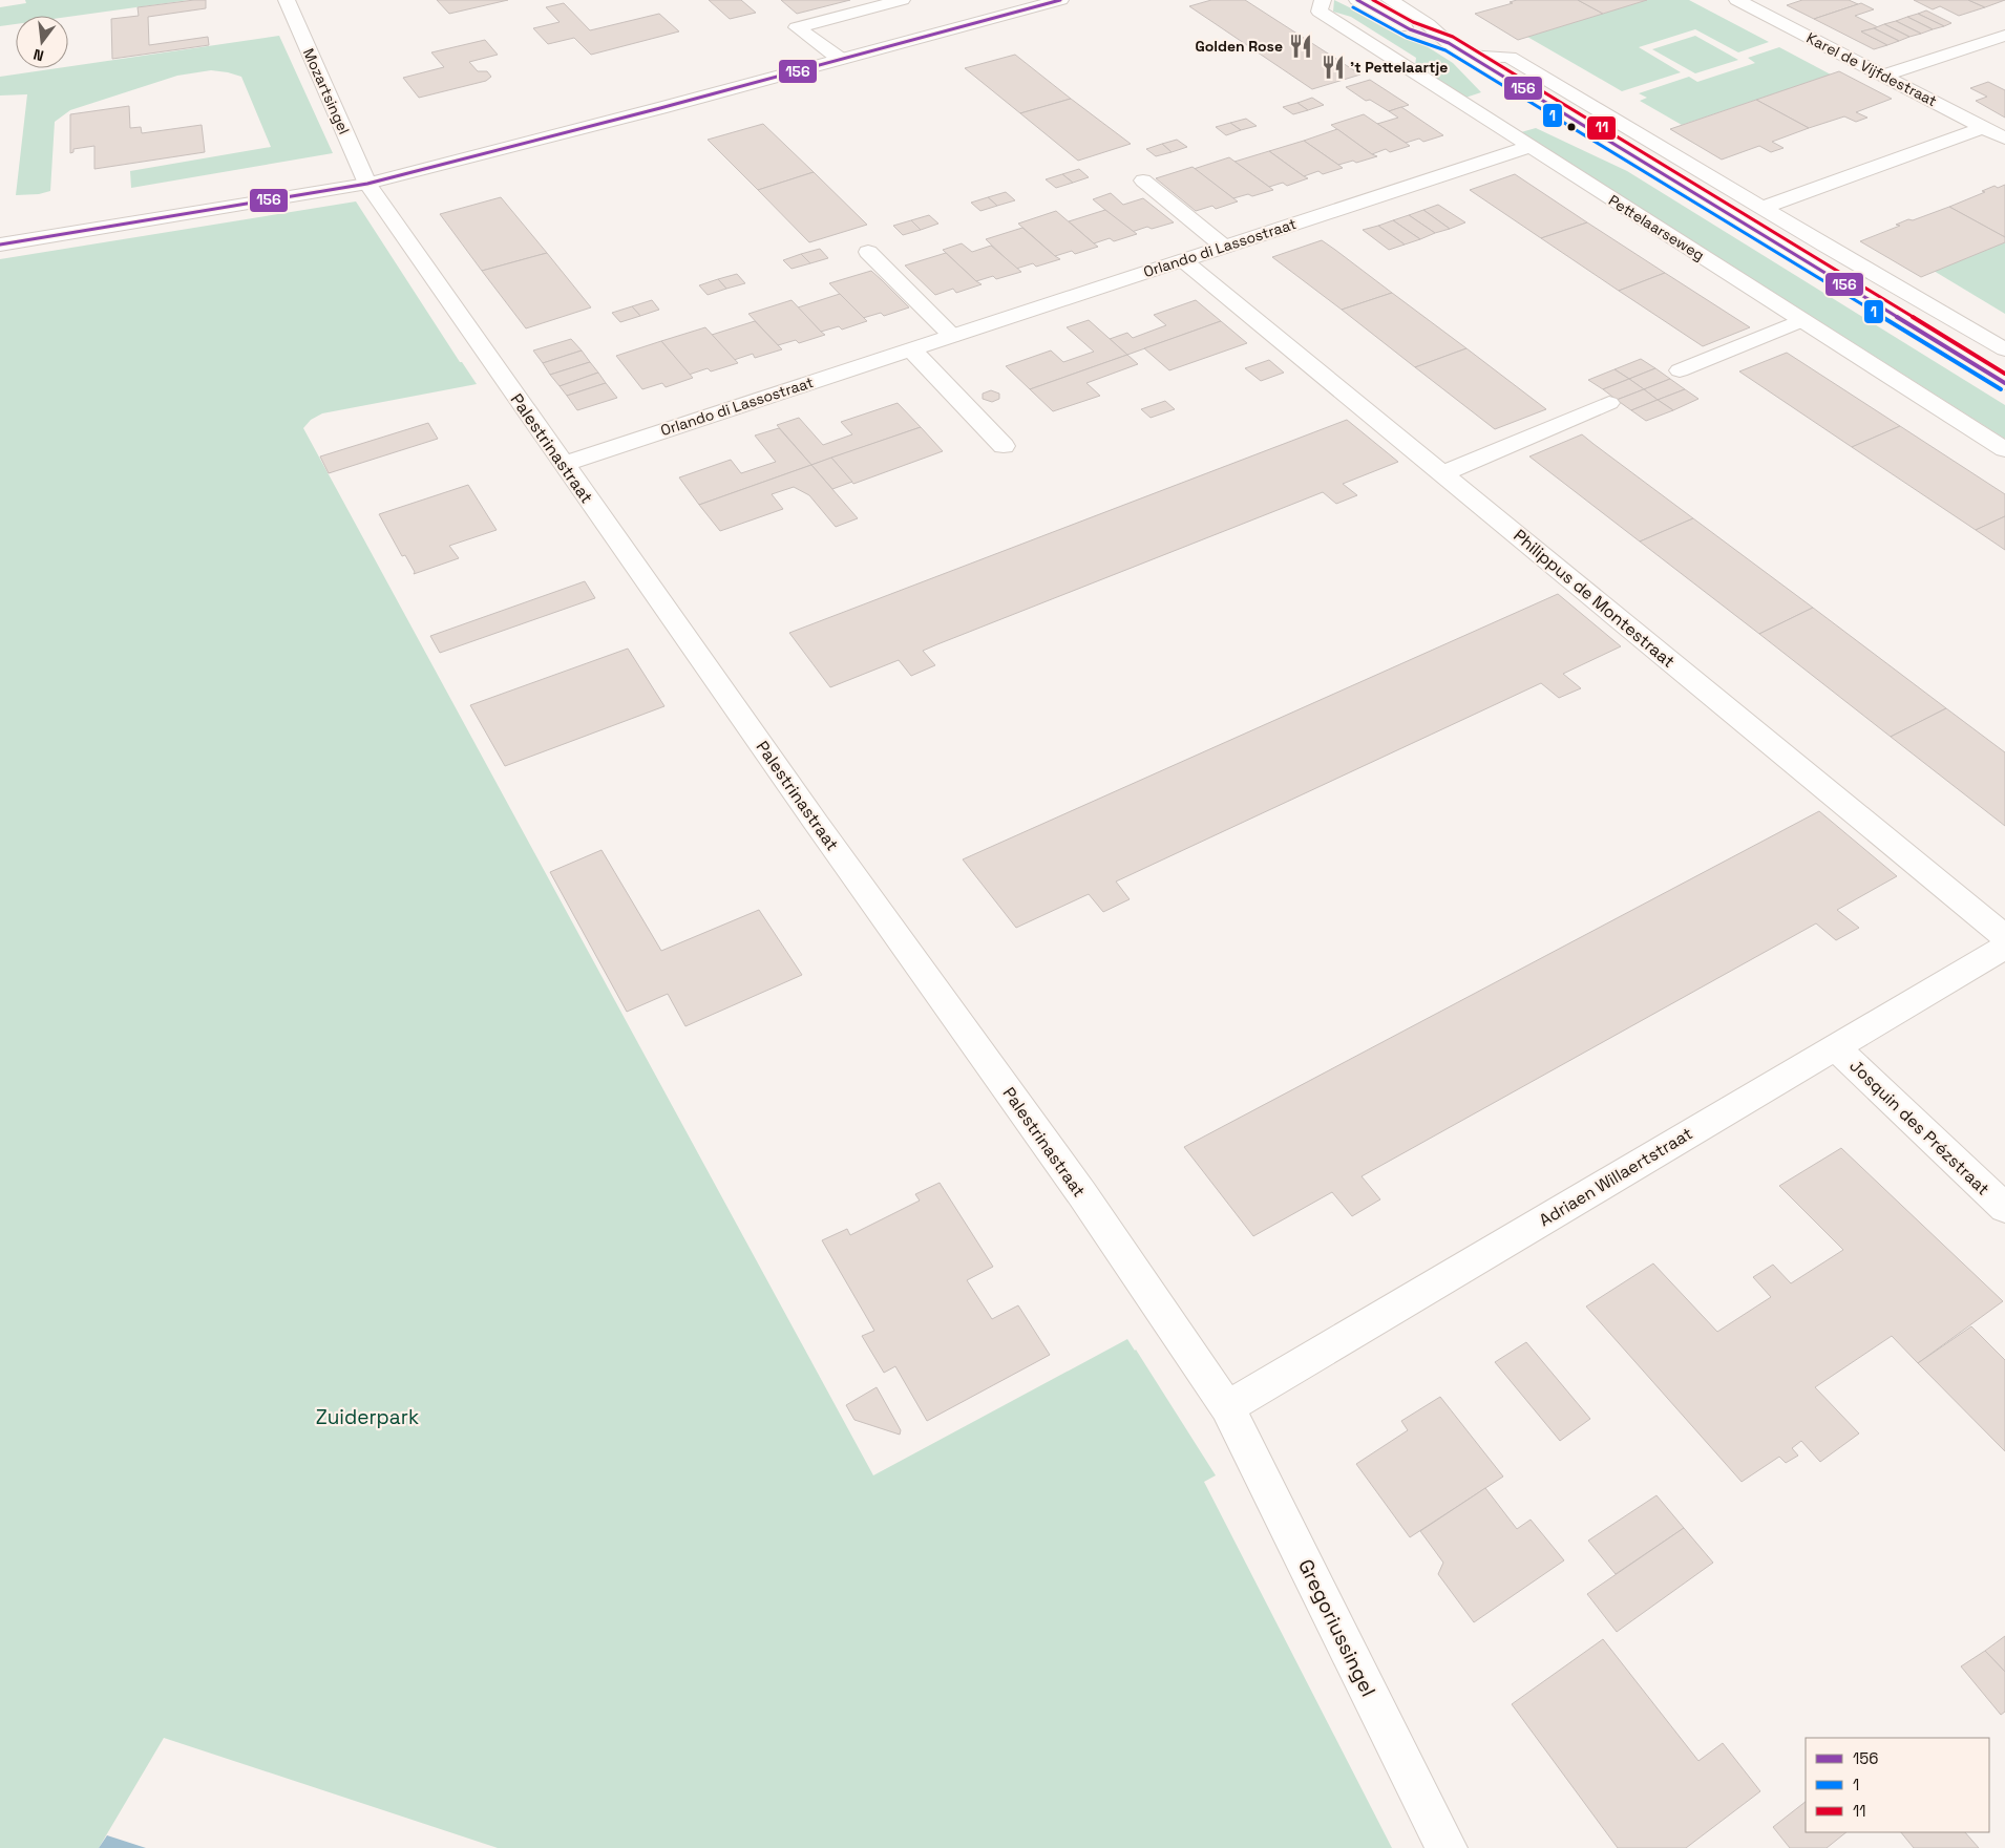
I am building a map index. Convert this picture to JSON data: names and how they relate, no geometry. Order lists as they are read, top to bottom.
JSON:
{
  "streets": {
    "street": [
      "Karel de Vijfdestraat",
      "Mozartsingel",
      "Pettelaarseweg",
      "Orlando di Lassostraat",
      "Palestrinastraat",
      "Philippus de Montestraat",
      "Josquin des Prézstraat",
      "Adriaen Willaertstraat",
      "Gregoriussingel"
    ]
  },
  "crossings": [
    ["Mozartsingel", "Palestrinastraat"],
    ["Pettelaarseweg", "Orlando di Lassostraat"],
    ["Orlando di Lassostraat", "Palestrinastraat"],
    ["Orlando di Lassostraat", "Philippus de Montestraat"],
    ["Palestrinastraat", "Adriaen Willaertstraat"],
    ["Palestrinastraat", "Gregoriussingel"],
    ["Josquin des Prézstraat", "Adriaen Willaertstraat"],
    ["Adriaen Willaertstraat", "Gregoriussingel"]
  ],
  "parks": ["Zuiderpark"],
  "places": {
    "restaurant": ["Golden Rose", "'t Pettelaartje"]
  },
  "lines": ["transit line 156", "transit line 11", "transit line 1"],
  "legend": ["156", "1", "11"],
  "north": "bottom"
}
